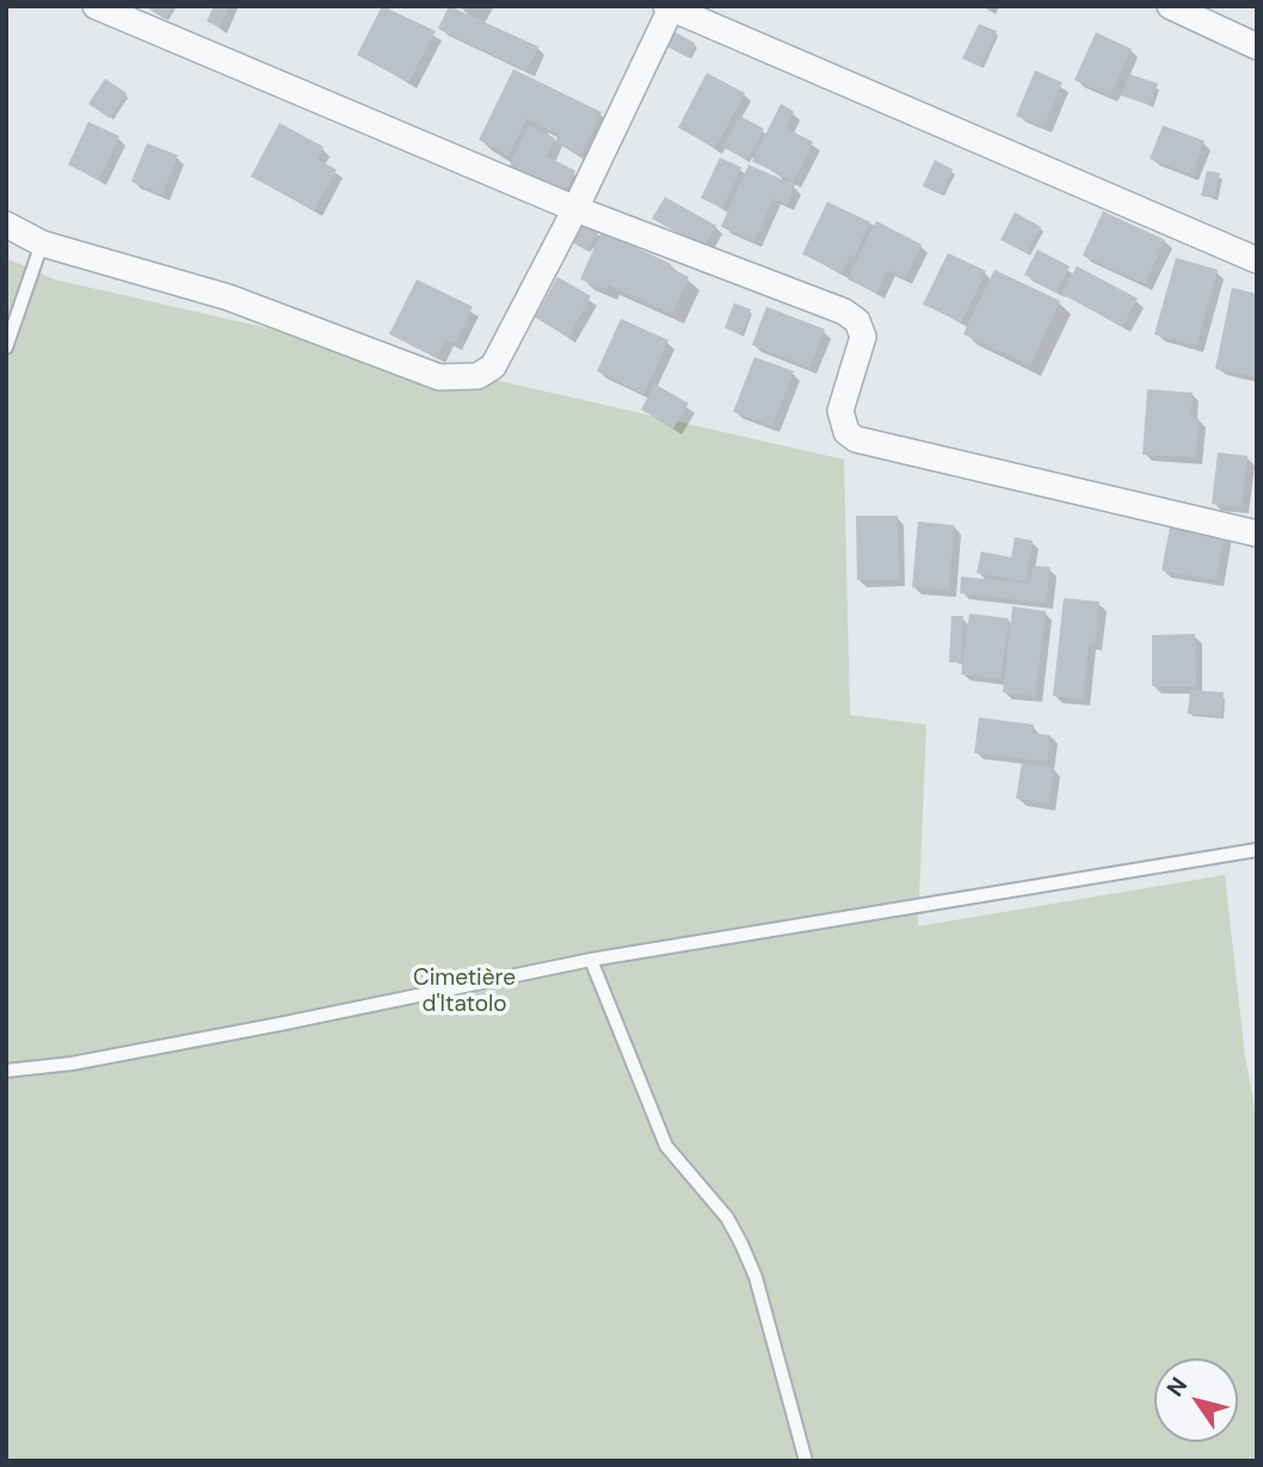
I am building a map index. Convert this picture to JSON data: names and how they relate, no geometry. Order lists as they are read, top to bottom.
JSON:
{
  "parks": ["Cimetière d'Itatolo"],
  "north": "top left"
}
